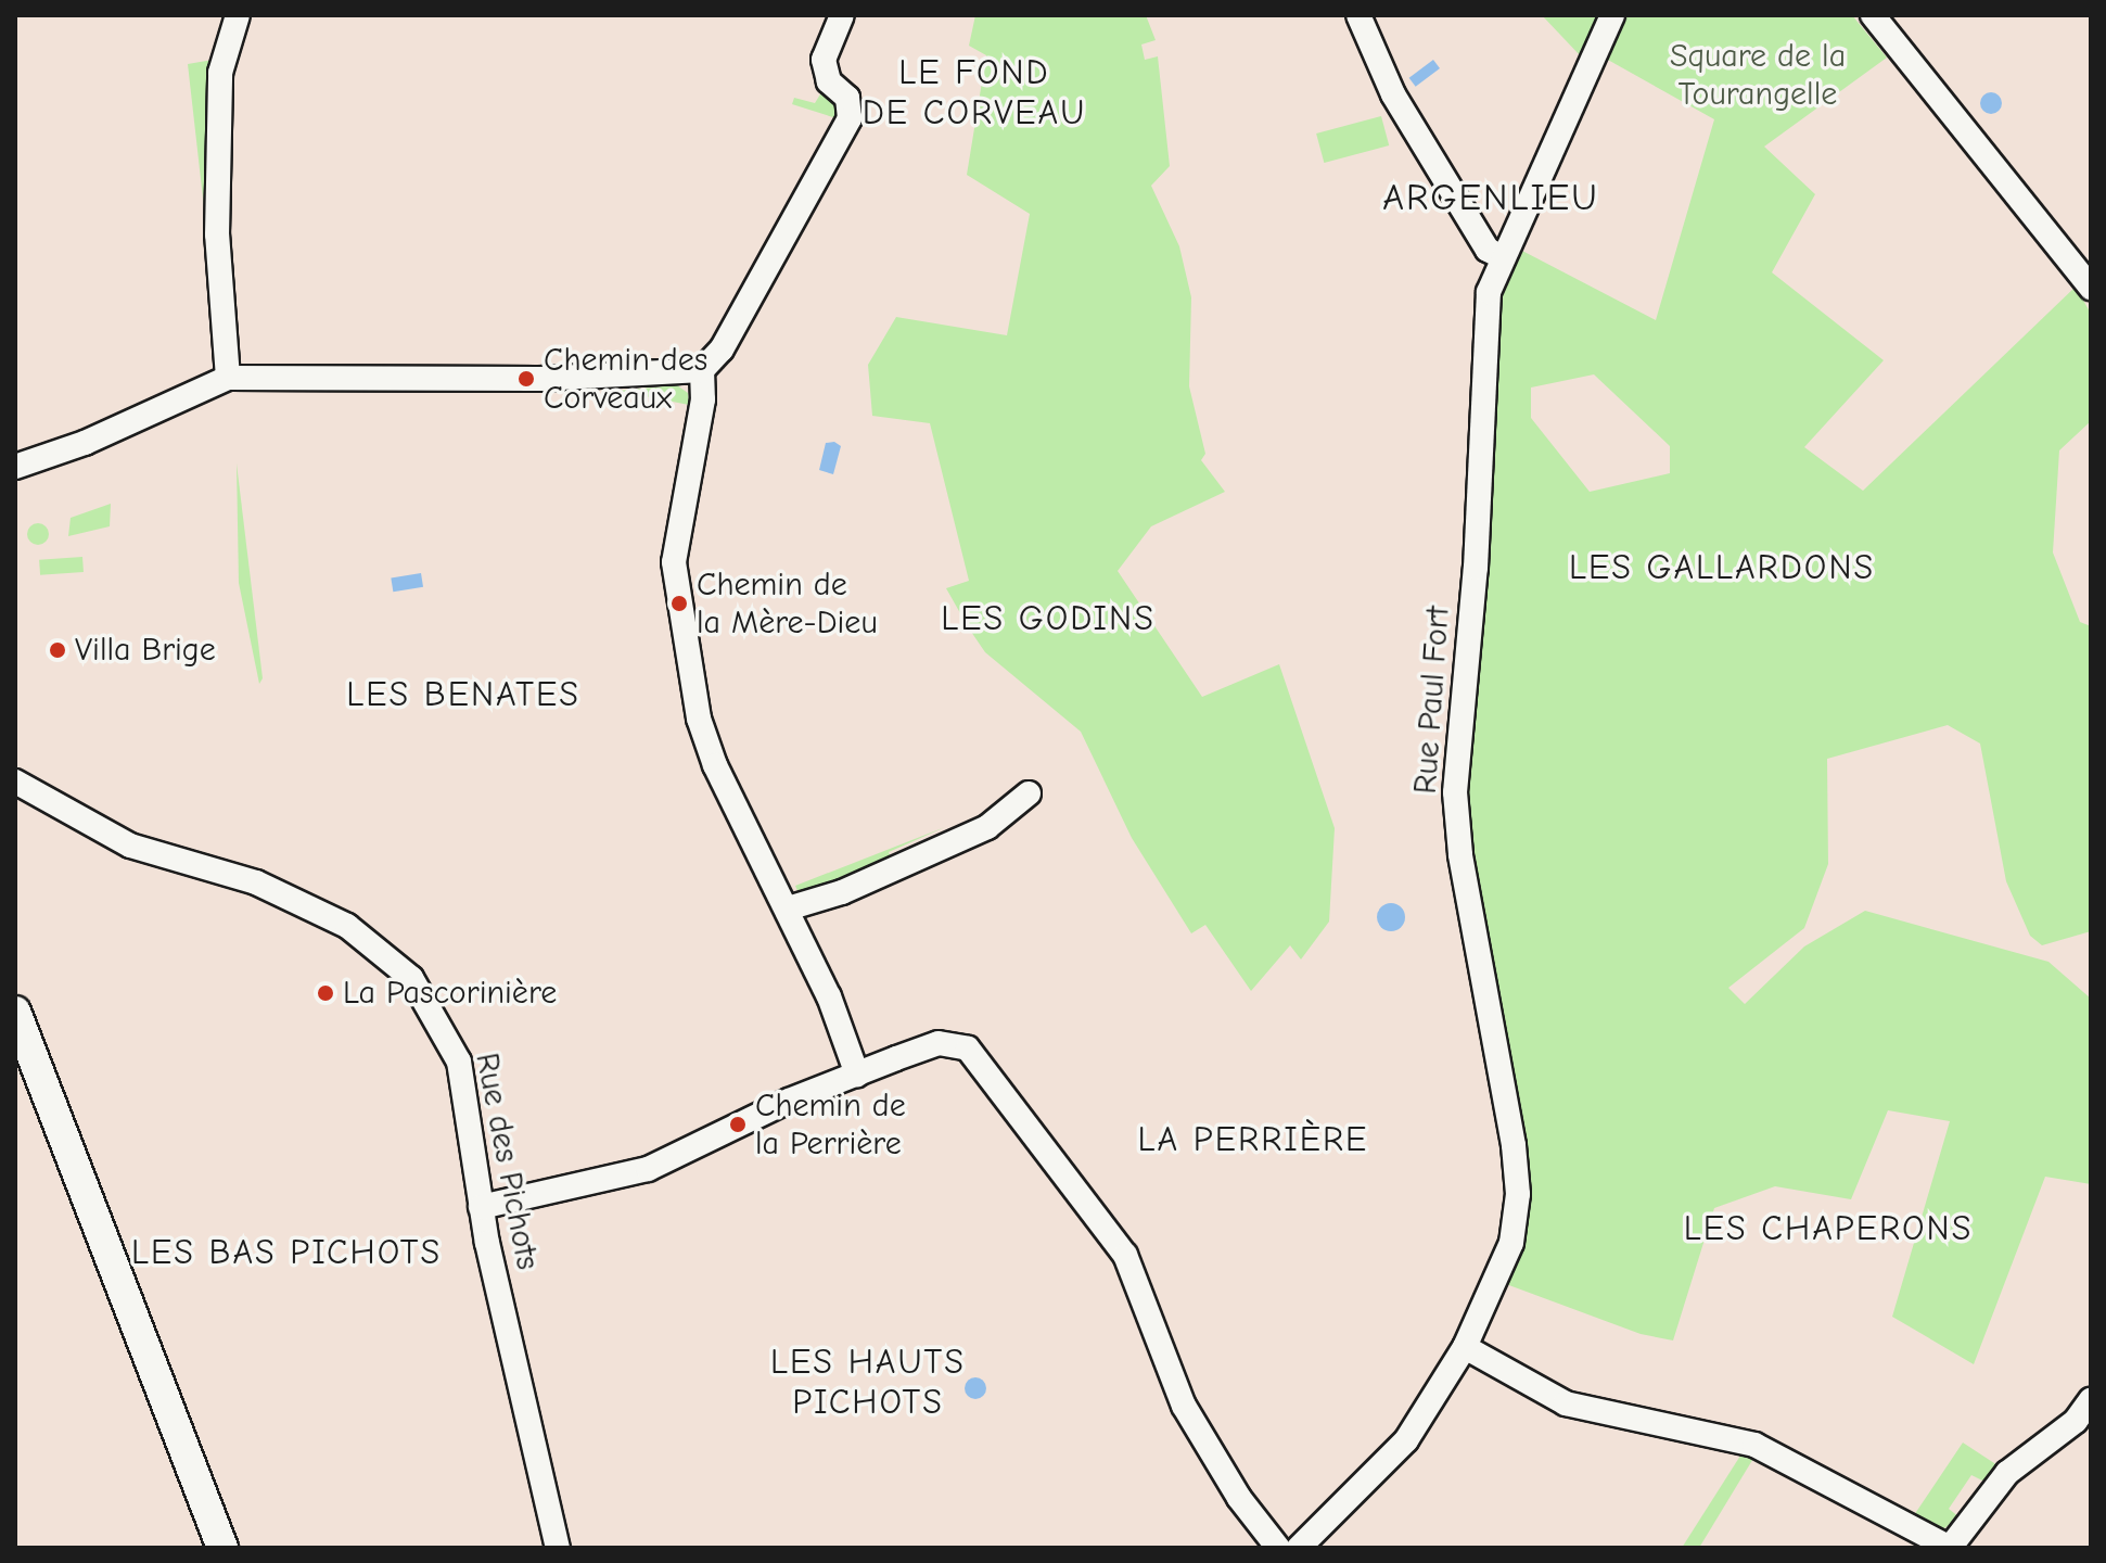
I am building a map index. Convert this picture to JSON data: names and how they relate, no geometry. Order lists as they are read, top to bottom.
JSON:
{
  "streets": {
    "street": ["Rue Paul Fort", "Rue des Pichots"]
  },
  "districts": [
    "LE FOND DE CORVEAU",
    "ARGENLIEU",
    "LES GALLARDONS",
    "LES GODINS",
    "LES BENATES",
    "LA PERRIÈRE",
    "LES CHAPERONS",
    "LES BAS PICHOTS",
    "LES HAUTS PICHOTS"
  ],
  "parks": ["Square de la Tourangelle"],
  "places": [
    "Chemin des Corveaux",
    "Chemin de la Mère-Dieu",
    "Villa Brige",
    "La Pascorinière",
    "Chemin de la Perrière"
  ]
}
